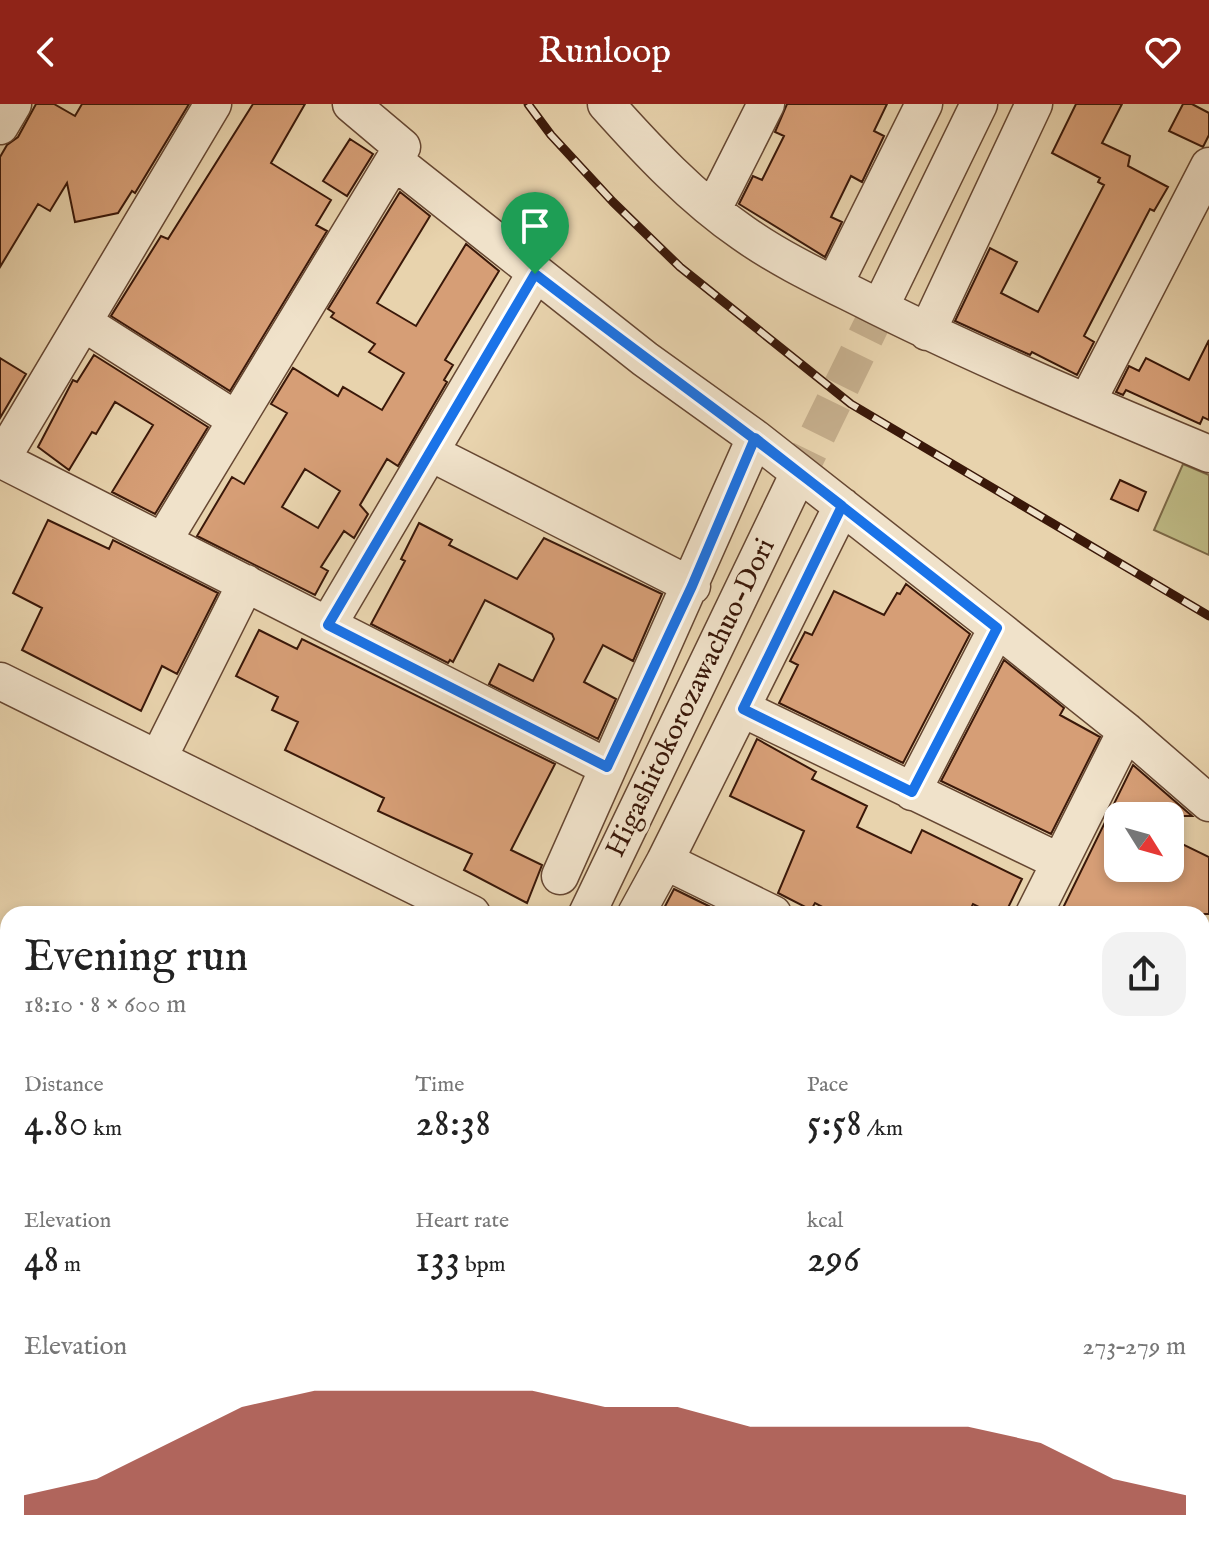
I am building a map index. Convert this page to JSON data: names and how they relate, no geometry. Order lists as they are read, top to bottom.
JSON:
{
  "streets": {
    "street": ["Higashitokorozawachuo-Dori"]
  },
  "north": "bottom right",
  "page": {
    "header": "Runloop",
    "heading": ["Evening run", "18:10 · 8 × 600 m"],
    "stats": [
      ["Distance", "4.80 km"],
      ["Time", "28:38"],
      ["Pace", "5:58 /km"],
      ["Elevation", "48 m"],
      ["Heart rate", "133 bpm"],
      ["kcal", "296"]
    ],
    "chart": ["Elevation", "273–279 m"]
  }
}
